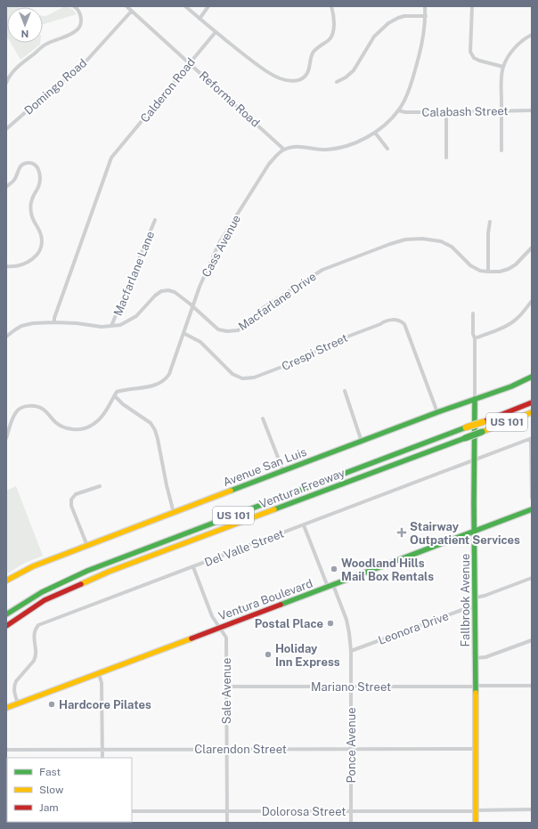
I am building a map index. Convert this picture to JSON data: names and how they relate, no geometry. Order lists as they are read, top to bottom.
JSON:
{
  "streets": {
    "main road": [
      "US 101",
      "Avenue San Luis",
      "Ventura Freeway",
      "Ventura Boulevard",
      "Fallbrook Avenue"
    ],
    "street": [
      "Domingo Road",
      "Calderon Road",
      "Reforma Road",
      "Calabash Street",
      "Cass Avenue",
      "Macfarlane Lane",
      "Macfarlane Drive",
      "Crespi Street",
      "Del Valle Street",
      "Leonora Drive",
      "Mariano Street",
      "Sale Avenue",
      "Ponce Avenue",
      "Clarendon Street",
      "Dolorosa Street"
    ]
  },
  "crossings": [
    ["Domingo Road", "Reforma Road"],
    ["Calderon Road", "Reforma Road"],
    ["Calderon Road", "Macfarlane Drive"],
    ["Reforma Road", "Cass Avenue"],
    ["Cass Avenue", "Macfarlane Drive"],
    ["Cass Avenue", "Crespi Street"],
    ["Macfarlane Lane", "Macfarlane Drive"],
    ["Crespi Street", "Avenue San Luis"],
    ["Avenue San Luis", "Fallbrook Avenue"],
    ["Del Valle Street", "Ventura Boulevard"],
    ["Del Valle Street", "Fallbrook Avenue"],
    ["Del Valle Street", "Sale Avenue"],
    ["Del Valle Street", "Ponce Avenue"],
    ["Ventura Boulevard", "Fallbrook Avenue"],
    ["Ventura Boulevard", "Sale Avenue"],
    ["Ventura Boulevard", "Ponce Avenue"],
    ["Fallbrook Avenue", "Leonora Drive"],
    ["Fallbrook Avenue", "Mariano Street"],
    ["Fallbrook Avenue", "Clarendon Street"],
    ["Fallbrook Avenue", "Dolorosa Street"],
    ["Leonora Drive", "Ponce Avenue"],
    ["Mariano Street", "Sale Avenue"],
    ["Mariano Street", "Ponce Avenue"],
    ["Sale Avenue", "Clarendon Street"],
    ["Sale Avenue", "Dolorosa Street"],
    ["Ponce Avenue", "Clarendon Street"],
    ["Ponce Avenue", "Dolorosa Street"]
  ],
  "places": {
    "health": ["Stairway Outpatient Services"],
    "other": [
      "Woodland Hills Mail Box Rentals",
      "Postal Place",
      "Holiday Inn Express",
      "Hardcore Pilates"
    ]
  },
  "legend": ["Fast", "Slow", "Jam"],
  "north": "bottom"
}
